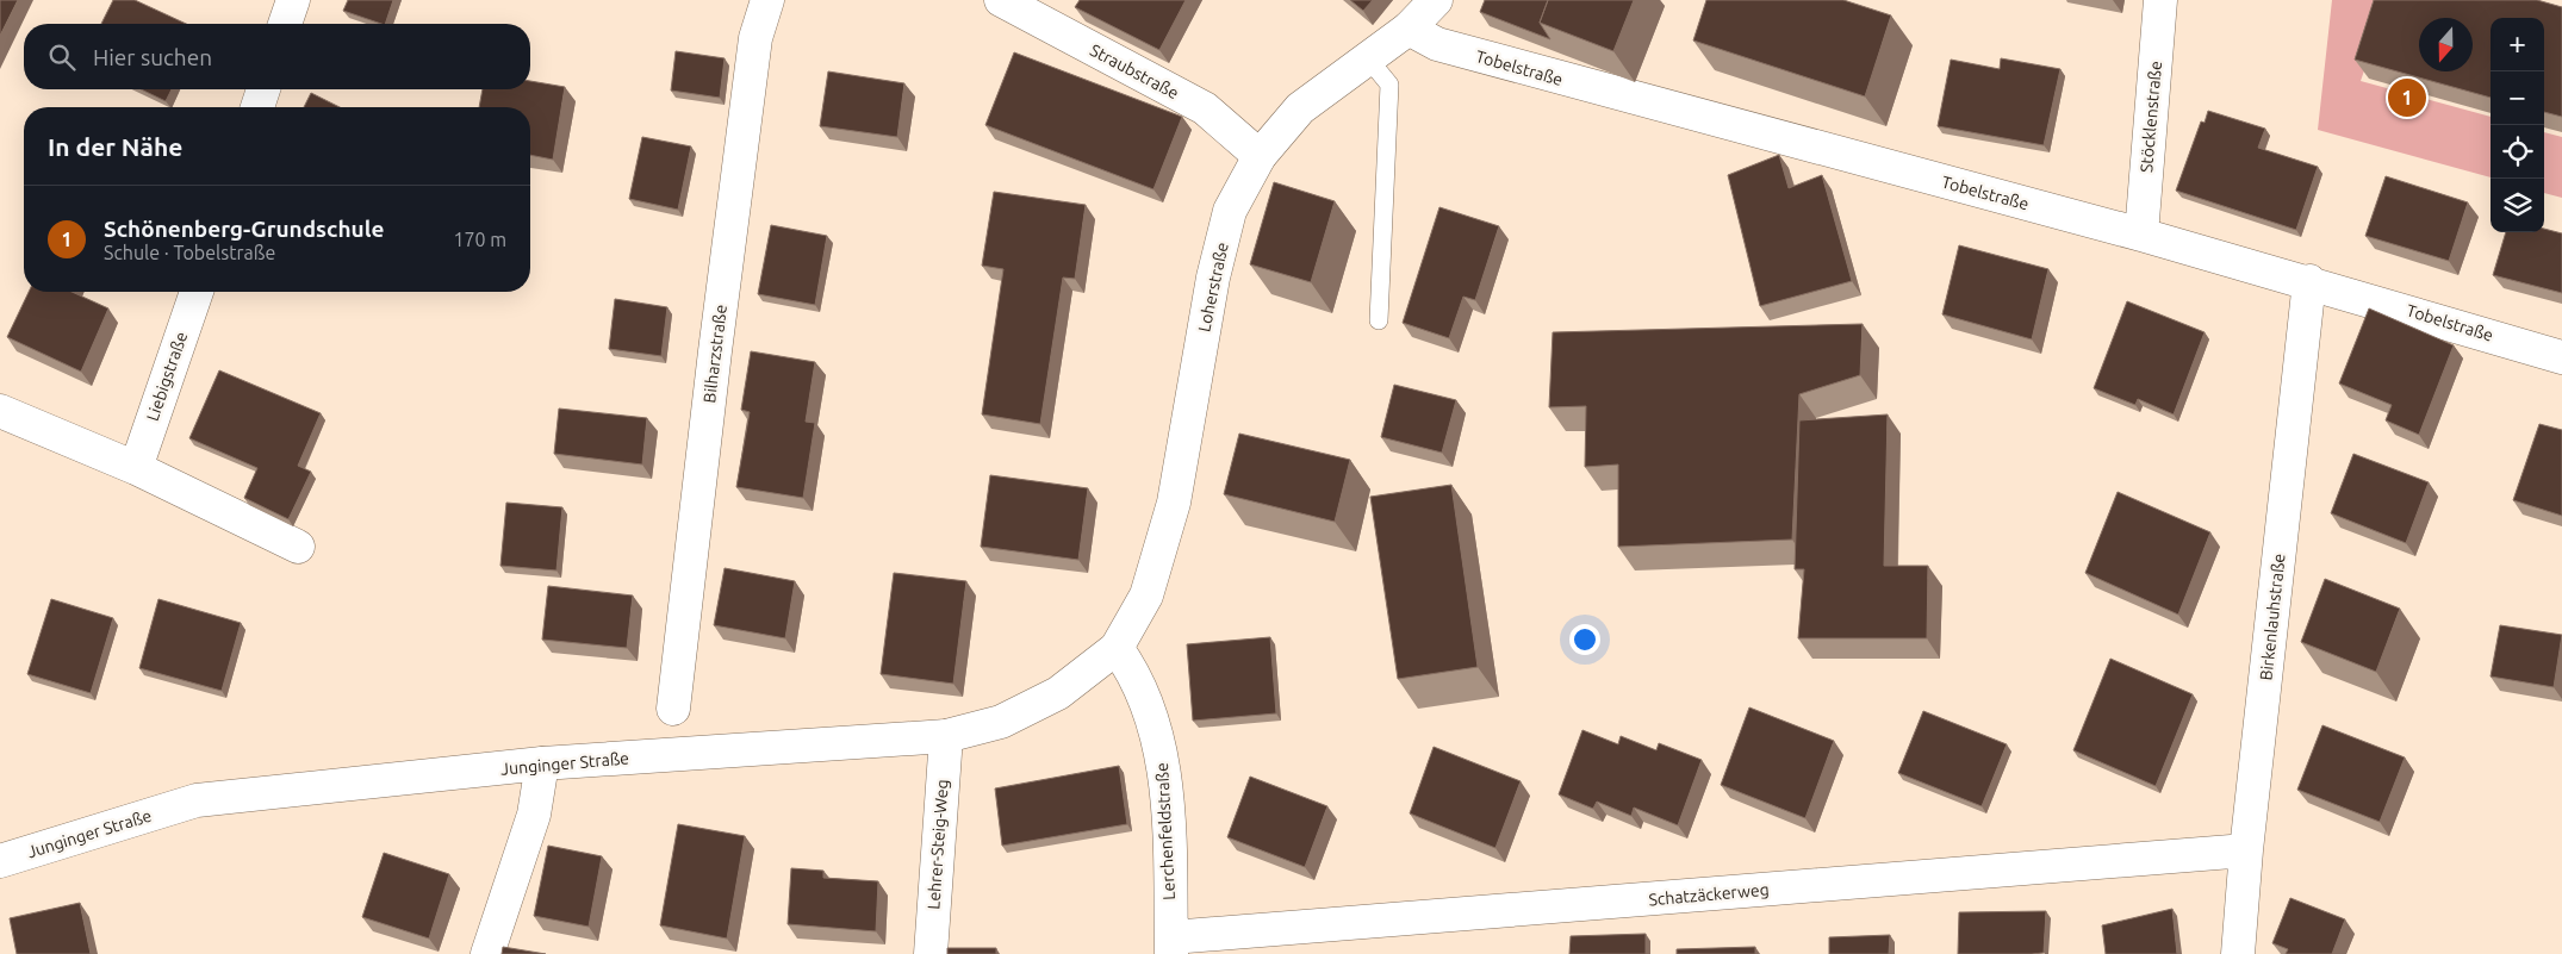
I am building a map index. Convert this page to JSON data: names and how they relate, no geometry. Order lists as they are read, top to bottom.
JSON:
{
  "streets": {
    "street": [
      "Tobelstraße",
      "Straubstraße",
      "Stöcklenstraße",
      "Loherstraße",
      "Bilharzstraße",
      "Liebigstraße",
      "Birkenlauhstraße",
      "Junginger Straße",
      "Lerchenfeldstraße",
      "Lehrer-Steig-Weg",
      "Schatzäckerweg"
    ]
  },
  "crossings": [
    ["Tobelstraße", "Stöcklenstraße"],
    ["Tobelstraße", "Loherstraße"],
    ["Tobelstraße", "Birkenlauhstraße"],
    ["Straubstraße", "Loherstraße"],
    ["Loherstraße", "Junginger Straße"],
    ["Loherstraße", "Lerchenfeldstraße"],
    ["Birkenlauhstraße", "Schatzäckerweg"],
    ["Junginger Straße", "Lerchenfeldstraße"],
    ["Junginger Straße", "Lehrer-Steig-Weg"],
    ["Lerchenfeldstraße", "Schatzäckerweg"]
  ],
  "north": "bottom",
  "page": {
    "map_buttons": ["+", "−"],
    "search": "Hier suchen",
    "pins": "1",
    "heading": "In der Nähe",
    "list": [
      {
        "mark": "1",
        "name": "Schönenberg-Grundschule",
        "note": "Schule · Tobelstraße",
        "value": "170 m"
      }
    ]
  }
}
